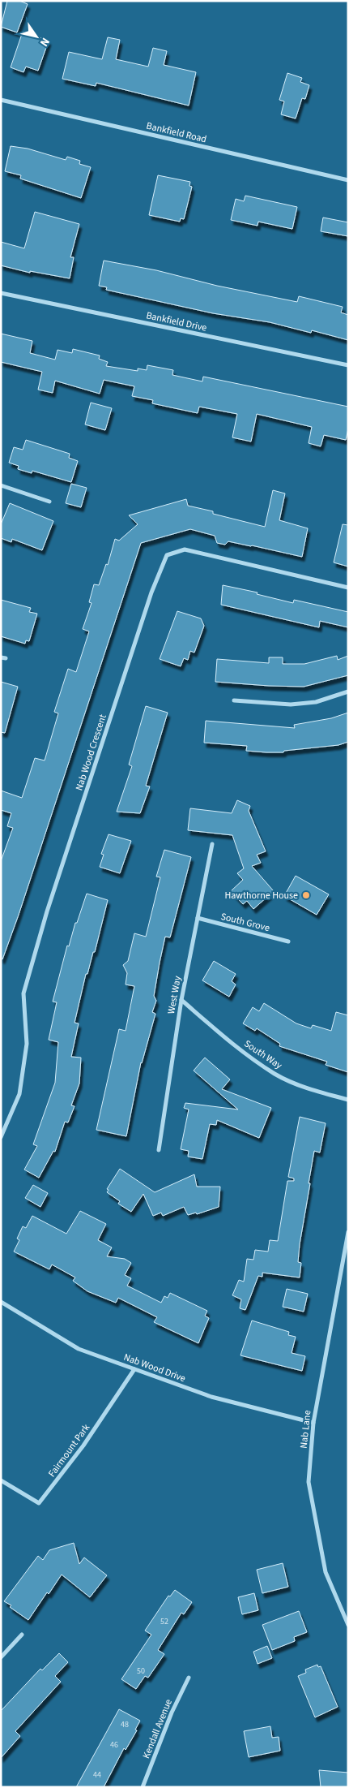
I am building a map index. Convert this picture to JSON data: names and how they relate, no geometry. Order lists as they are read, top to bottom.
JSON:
{
  "streets": {
    "street": [
      "Bankfield Road",
      "Bankfield Drive",
      "Nab Wood Crescent",
      "South Grove",
      "West Way",
      "South Way",
      "Nab Wood Drive",
      "Nab Lane",
      "Fairmount Park",
      "Kendall Avenue"
    ]
  },
  "crossings": [
    ["South Grove", "West Way"],
    ["West Way", "South Way"],
    ["Nab Wood Drive", "Nab Lane"],
    ["Nab Wood Drive", "Fairmount Park"]
  ],
  "places": ["Hawthorne House"],
  "house_numbers": [
    "52",
    "50",
    "48",
    "46",
    "44"
  ],
  "north": "bottom right"
}
